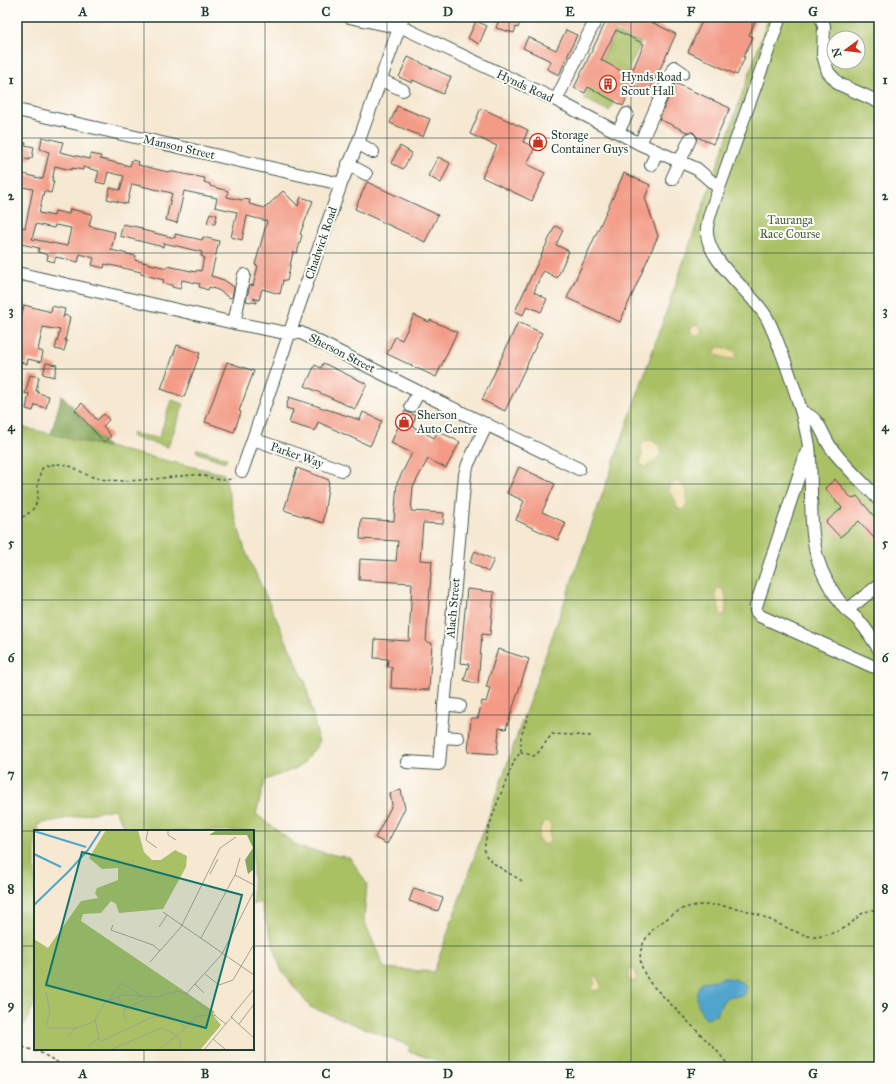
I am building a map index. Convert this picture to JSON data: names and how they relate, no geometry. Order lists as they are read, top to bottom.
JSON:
{
  "streets": {
    "street": [
      "Hynds Road",
      "Manson Street",
      "Chadwick Road",
      "Sherson Street",
      "Parker Way",
      "Alach Street"
    ]
  },
  "crossings": [
    ["Hynds Road", "Chadwick Road"],
    ["Manson Street", "Chadwick Road"],
    ["Chadwick Road", "Sherson Street"],
    ["Chadwick Road", "Parker Way"],
    ["Sherson Street", "Alach Street"]
  ],
  "parks": ["Tauranga Race Course"],
  "places": {
    "building": ["Hynds Road Scout Hall"],
    "shop": ["Storage Container Guys", "Sherson Auto Centre"]
  },
  "north": "left",
  "grid": {
    "columns": [
      "A",
      "B",
      "C",
      "D",
      "E",
      "F",
      "G"
    ],
    "rows": [
      "1",
      "2",
      "3",
      "4",
      "5",
      "6",
      "7",
      "8",
      "9"
    ]
  }
}
